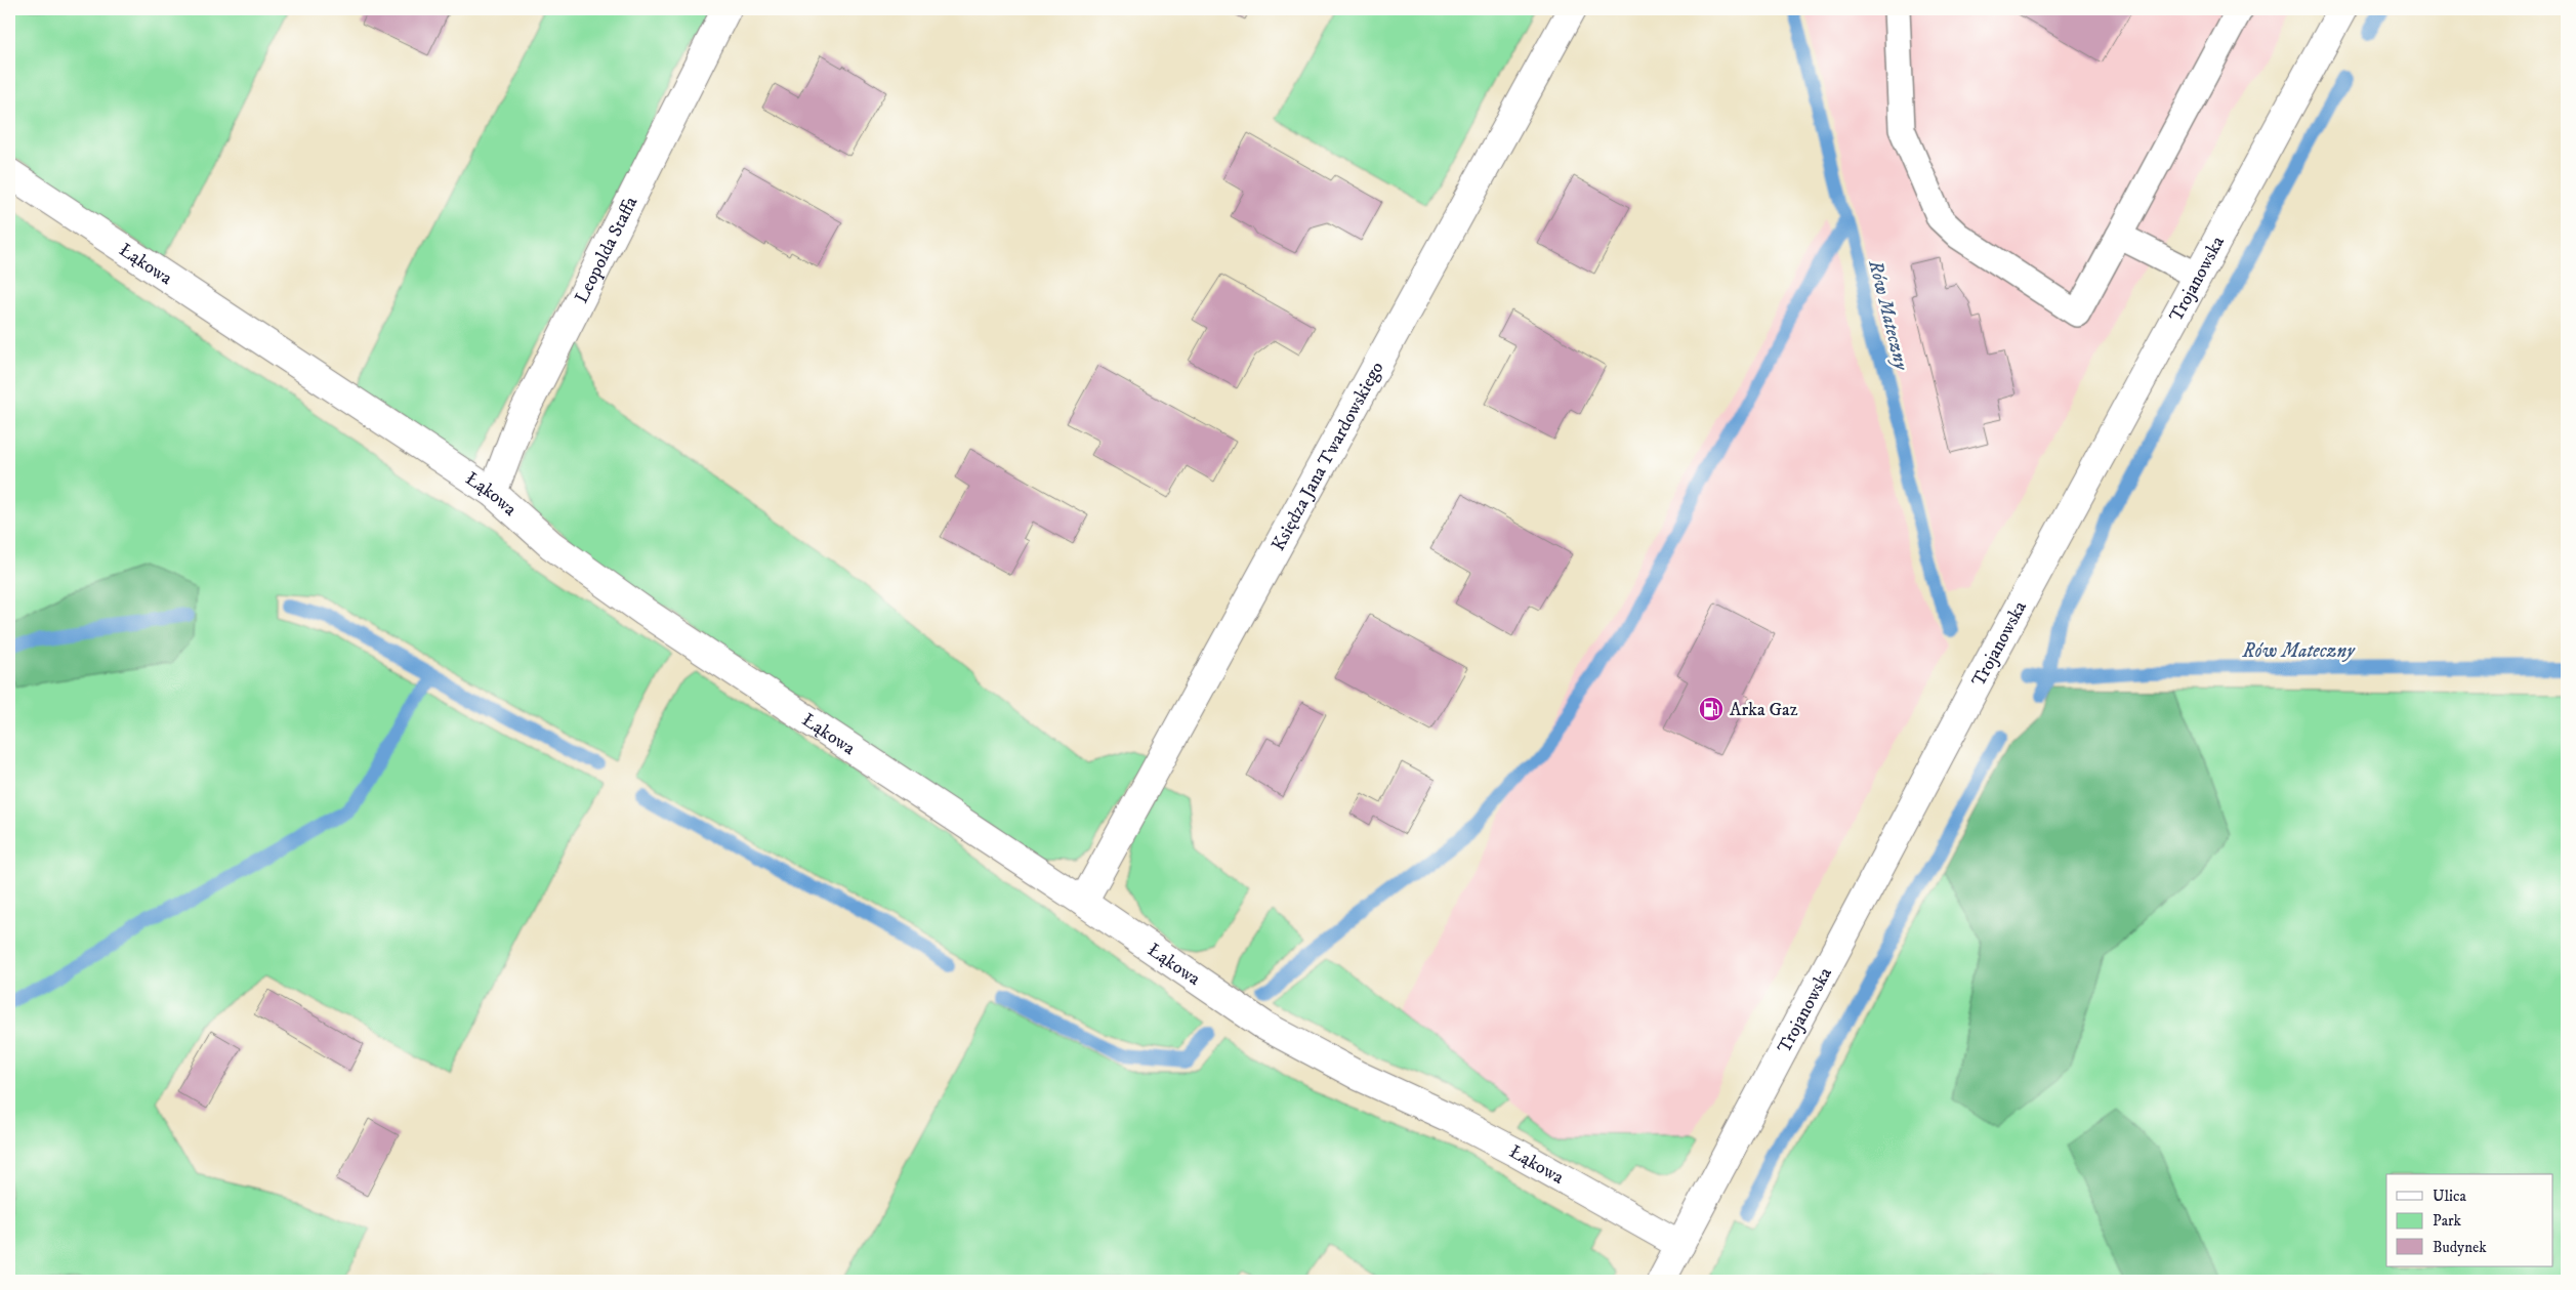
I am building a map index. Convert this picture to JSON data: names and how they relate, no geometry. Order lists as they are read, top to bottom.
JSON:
{
  "streets": {
    "street": [
      "Leopolda Staffa",
      "Łąkowa",
      "Trojanowska",
      "Księdza Jana Twardowskiego"
    ]
  },
  "crossings": [
    ["Leopolda Staffa", "Łąkowa"],
    ["Łąkowa", "Trojanowska"],
    ["Łąkowa", "Księdza Jana Twardowskiego"]
  ],
  "water": ["Rów Mateczny"],
  "places": {
    "fuel station": ["Arka Gaz"]
  },
  "legend": ["Ulica", "Park", "Budynek"]
}
